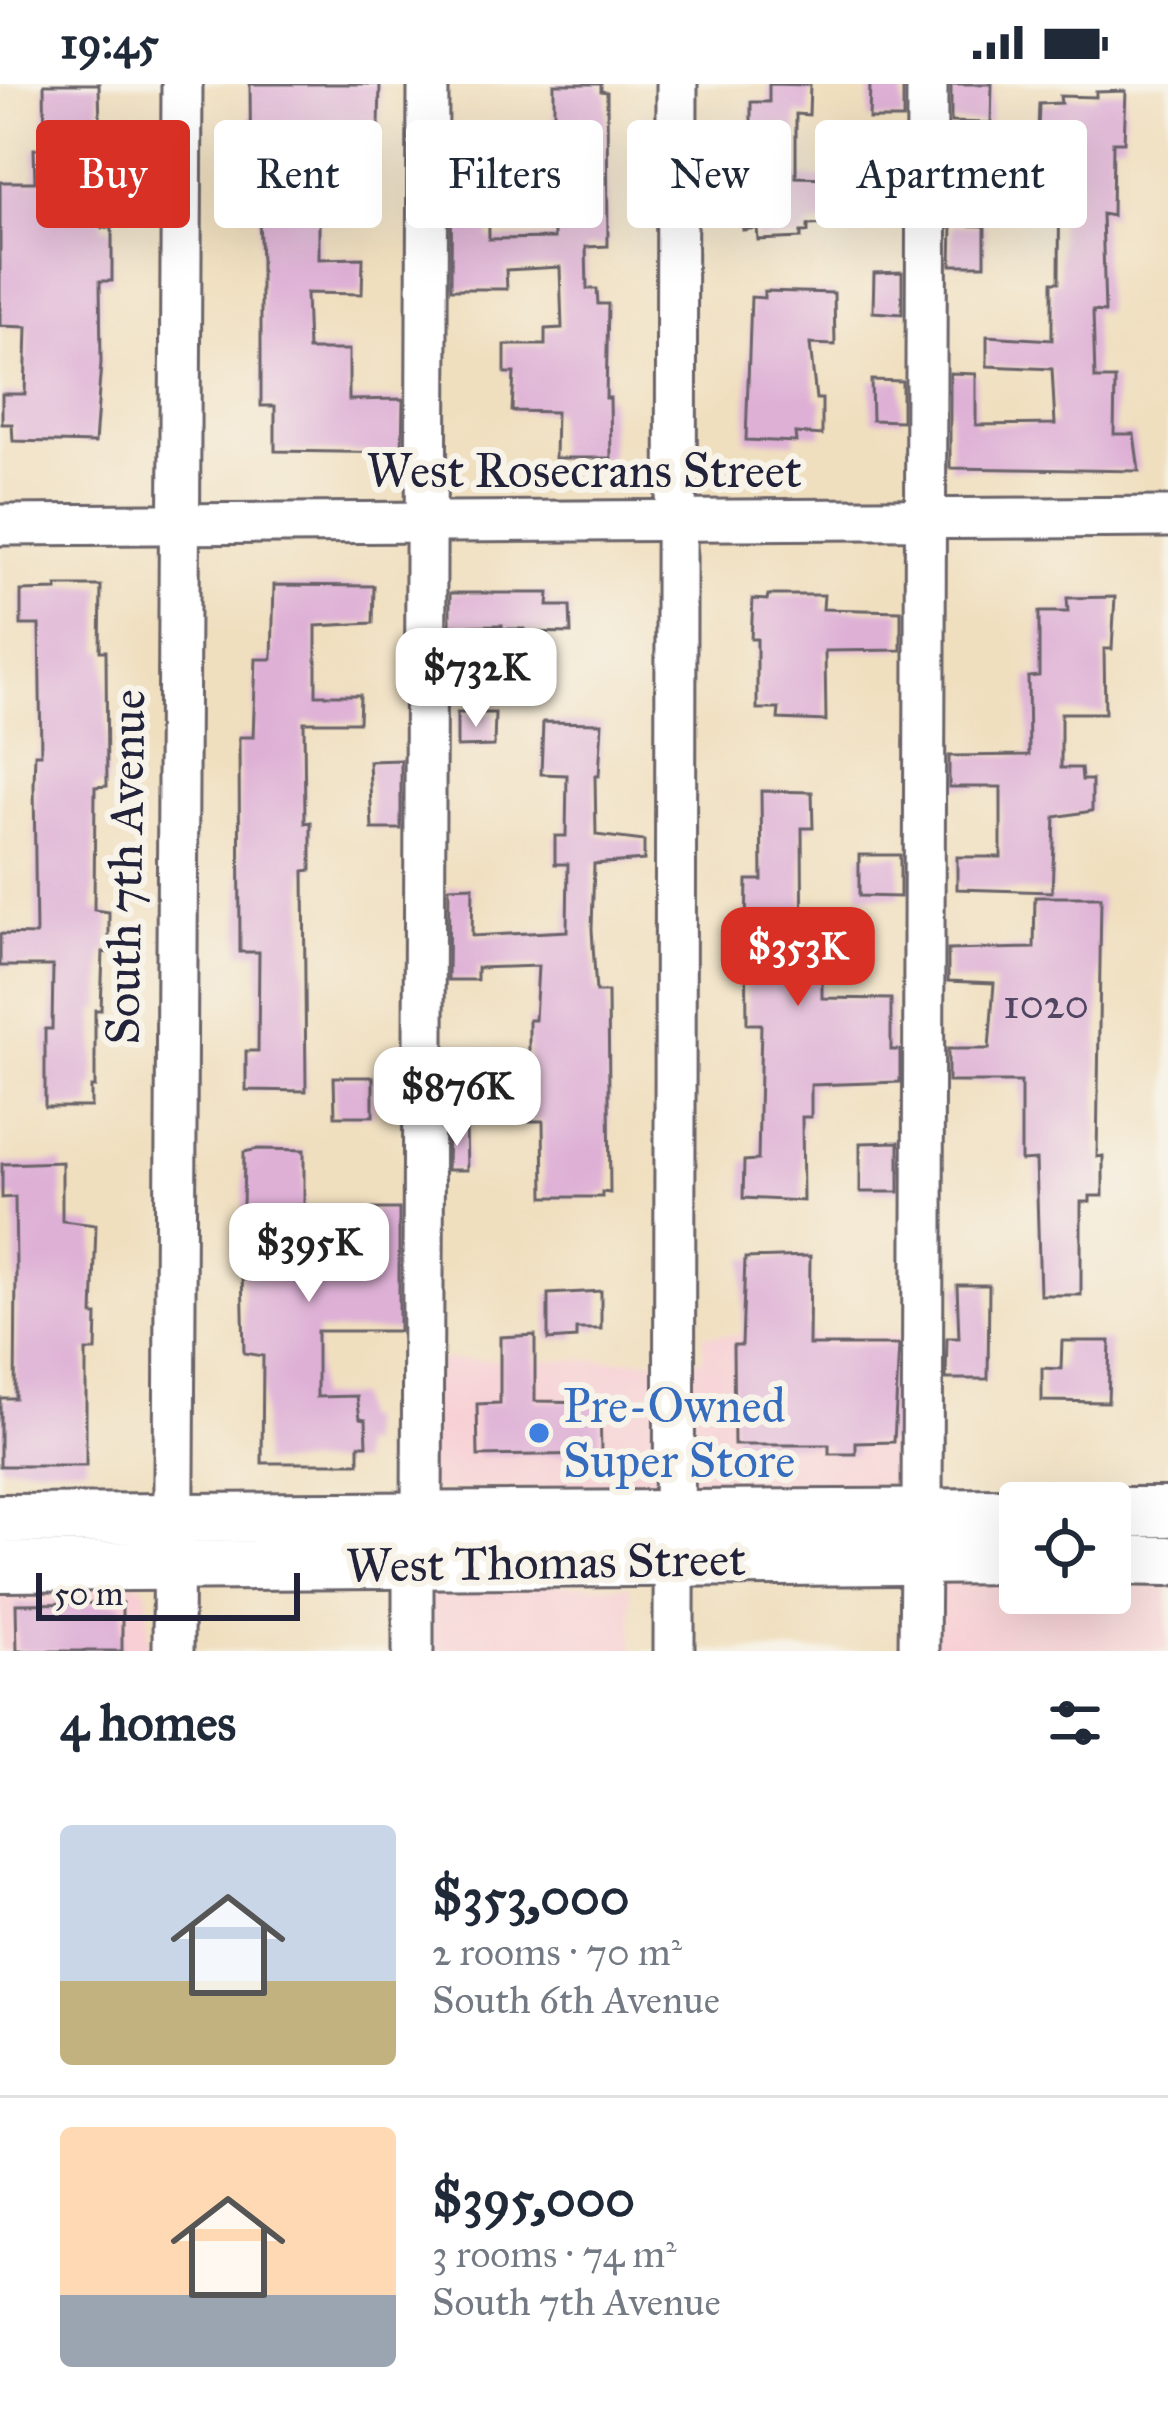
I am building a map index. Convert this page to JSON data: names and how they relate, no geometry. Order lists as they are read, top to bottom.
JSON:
{
  "streets": {
    "main road": ["West Thomas Street"],
    "street": ["West Rosecrans Street", "South 7th Avenue"]
  },
  "crossings": [
    ["West Rosecrans Street", "South 7th Avenue"],
    ["South 7th Avenue", "West Thomas Street"]
  ],
  "places": ["Pre-Owned Super Store"],
  "house_numbers": ["1020"],
  "scale_bar": "50 m",
  "page": {
    "status": "19:45",
    "chip": [
      "Buy",
      "Rent",
      "Filters",
      "New",
      "Apartment"
    ],
    "price": [
      "$732K",
      "$353K",
      "$876K",
      "$395K"
    ],
    "scale": "50 m",
    "heading": "4 homes",
    "list": [
      {
        "name": "$353,000",
        "note": "2 rooms · 70 m² · South 6th Avenue"
      },
      {
        "name": "$395,000",
        "note": "3 rooms · 74 m² · South 7th Avenue"
      }
    ]
  }
}
